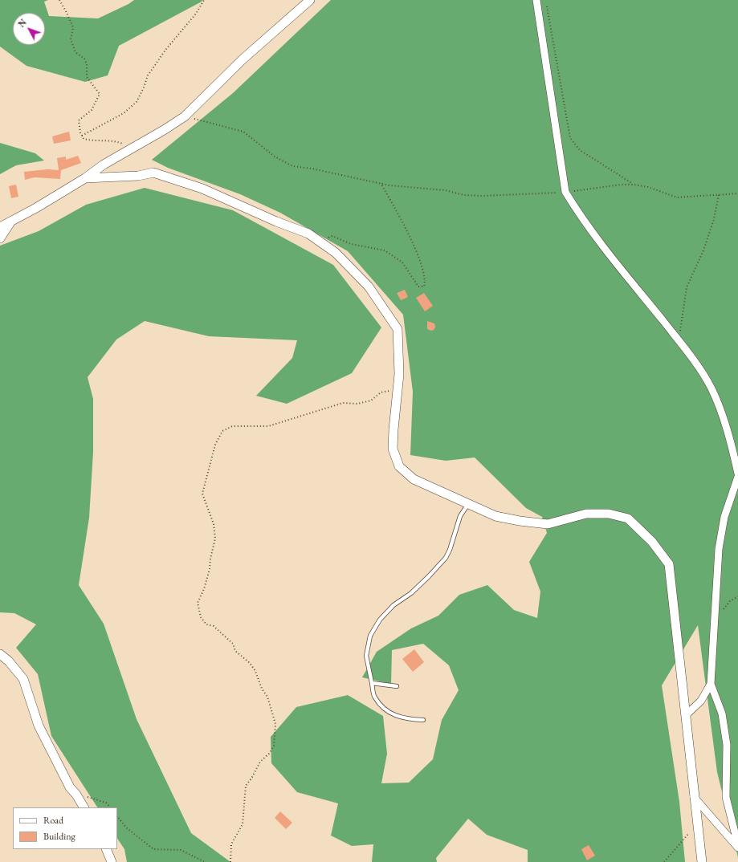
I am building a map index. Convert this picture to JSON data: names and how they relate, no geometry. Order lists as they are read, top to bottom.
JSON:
{
  "legend": ["Road", "Building"],
  "north": "top left"
}
